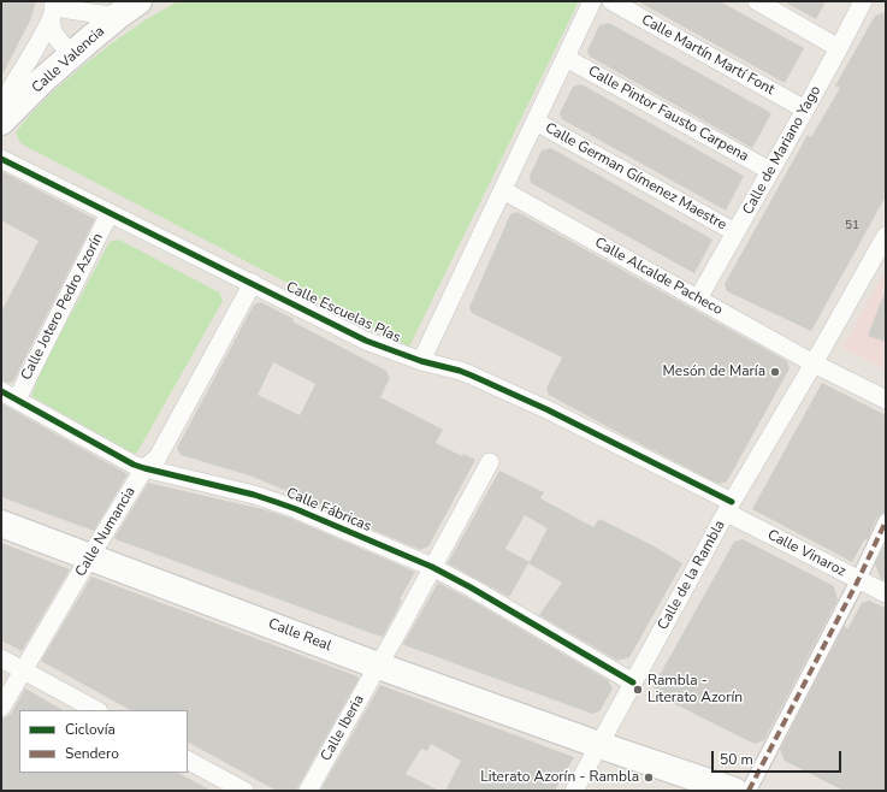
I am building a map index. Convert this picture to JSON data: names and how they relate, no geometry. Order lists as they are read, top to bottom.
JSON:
{
  "streets": {
    "main road": ["Calle Valencia", "Calle Real"],
    "street": [
      "Calle Martín Martí Font",
      "Calle Pintor Fausto Carpena",
      "Calle de Mariano Yago",
      "Calle German Gímenez Maestre",
      "Calle Alcalde Pacheco",
      "Calle Jotero Pedro Azorín",
      "Calle Escuelas Pías",
      "Calle Fábricas",
      "Calle Numancia",
      "Calle Vinaroz",
      "Calle de la Rambla",
      "Calle Iberia"
    ]
  },
  "crossings": [
    ["Calle Martín Martí Font", "Calle de Mariano Yago"],
    ["Calle Pintor Fausto Carpena", "Calle de Mariano Yago"],
    ["Calle de Mariano Yago", "Calle German Gímenez Maestre"],
    ["Calle de Mariano Yago", "Calle Alcalde Pacheco"],
    ["Calle Alcalde Pacheco", "Calle de la Rambla"],
    ["Calle Jotero Pedro Azorín", "Calle Escuelas Pías"],
    ["Calle Jotero Pedro Azorín", "Calle Fábricas"],
    ["Calle Escuelas Pías", "Calle Numancia"],
    ["Calle Escuelas Pías", "Calle Vinaroz"],
    ["Calle Escuelas Pías", "Calle de la Rambla"],
    ["Calle Fábricas", "Calle Numancia"],
    ["Calle Fábricas", "Calle de la Rambla"],
    ["Calle Fábricas", "Calle Iberia"],
    ["Calle Numancia", "Calle Real"],
    ["Calle Vinaroz", "Calle de la Rambla"],
    ["Calle de la Rambla", "Calle Real"],
    ["Calle Real", "Calle Iberia"]
  ],
  "places": ["Mesón de María", "Rambla - Literato Azorín", "Literato Azorín - Rambla"],
  "house_numbers": ["51"],
  "legend": ["Ciclovía", "Sendero"],
  "scale_bar": "50 m"
}
